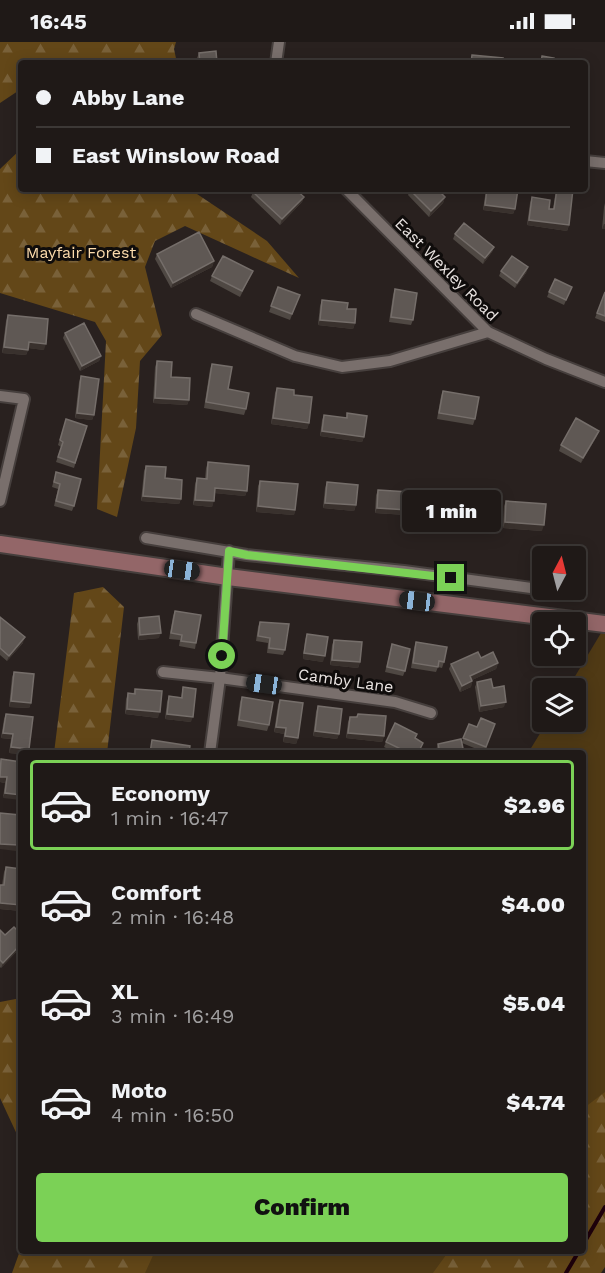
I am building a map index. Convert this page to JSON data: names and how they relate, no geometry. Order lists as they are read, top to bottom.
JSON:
{
  "streets": {
    "street": ["East Wexley Road", "Camby Lane"]
  },
  "parks": ["Mayfair Forest"],
  "north": "top",
  "page": {
    "status": "16:45",
    "banner": ["Abby Lane", "East Winslow Road"],
    "bubble": "1 min",
    "list": [
      {
        "name": "Economy",
        "note": "1 min · 16:47",
        "value": "$2.96"
      },
      {
        "name": "Comfort",
        "note": "2 min · 16:48",
        "value": "$4.00"
      },
      {
        "name": "XL",
        "note": "3 min · 16:49",
        "value": "$5.04"
      },
      {
        "name": "Moto",
        "note": "4 min · 16:50",
        "value": "$4.74"
      }
    ],
    "buttons": "Confirm"
  }
}
